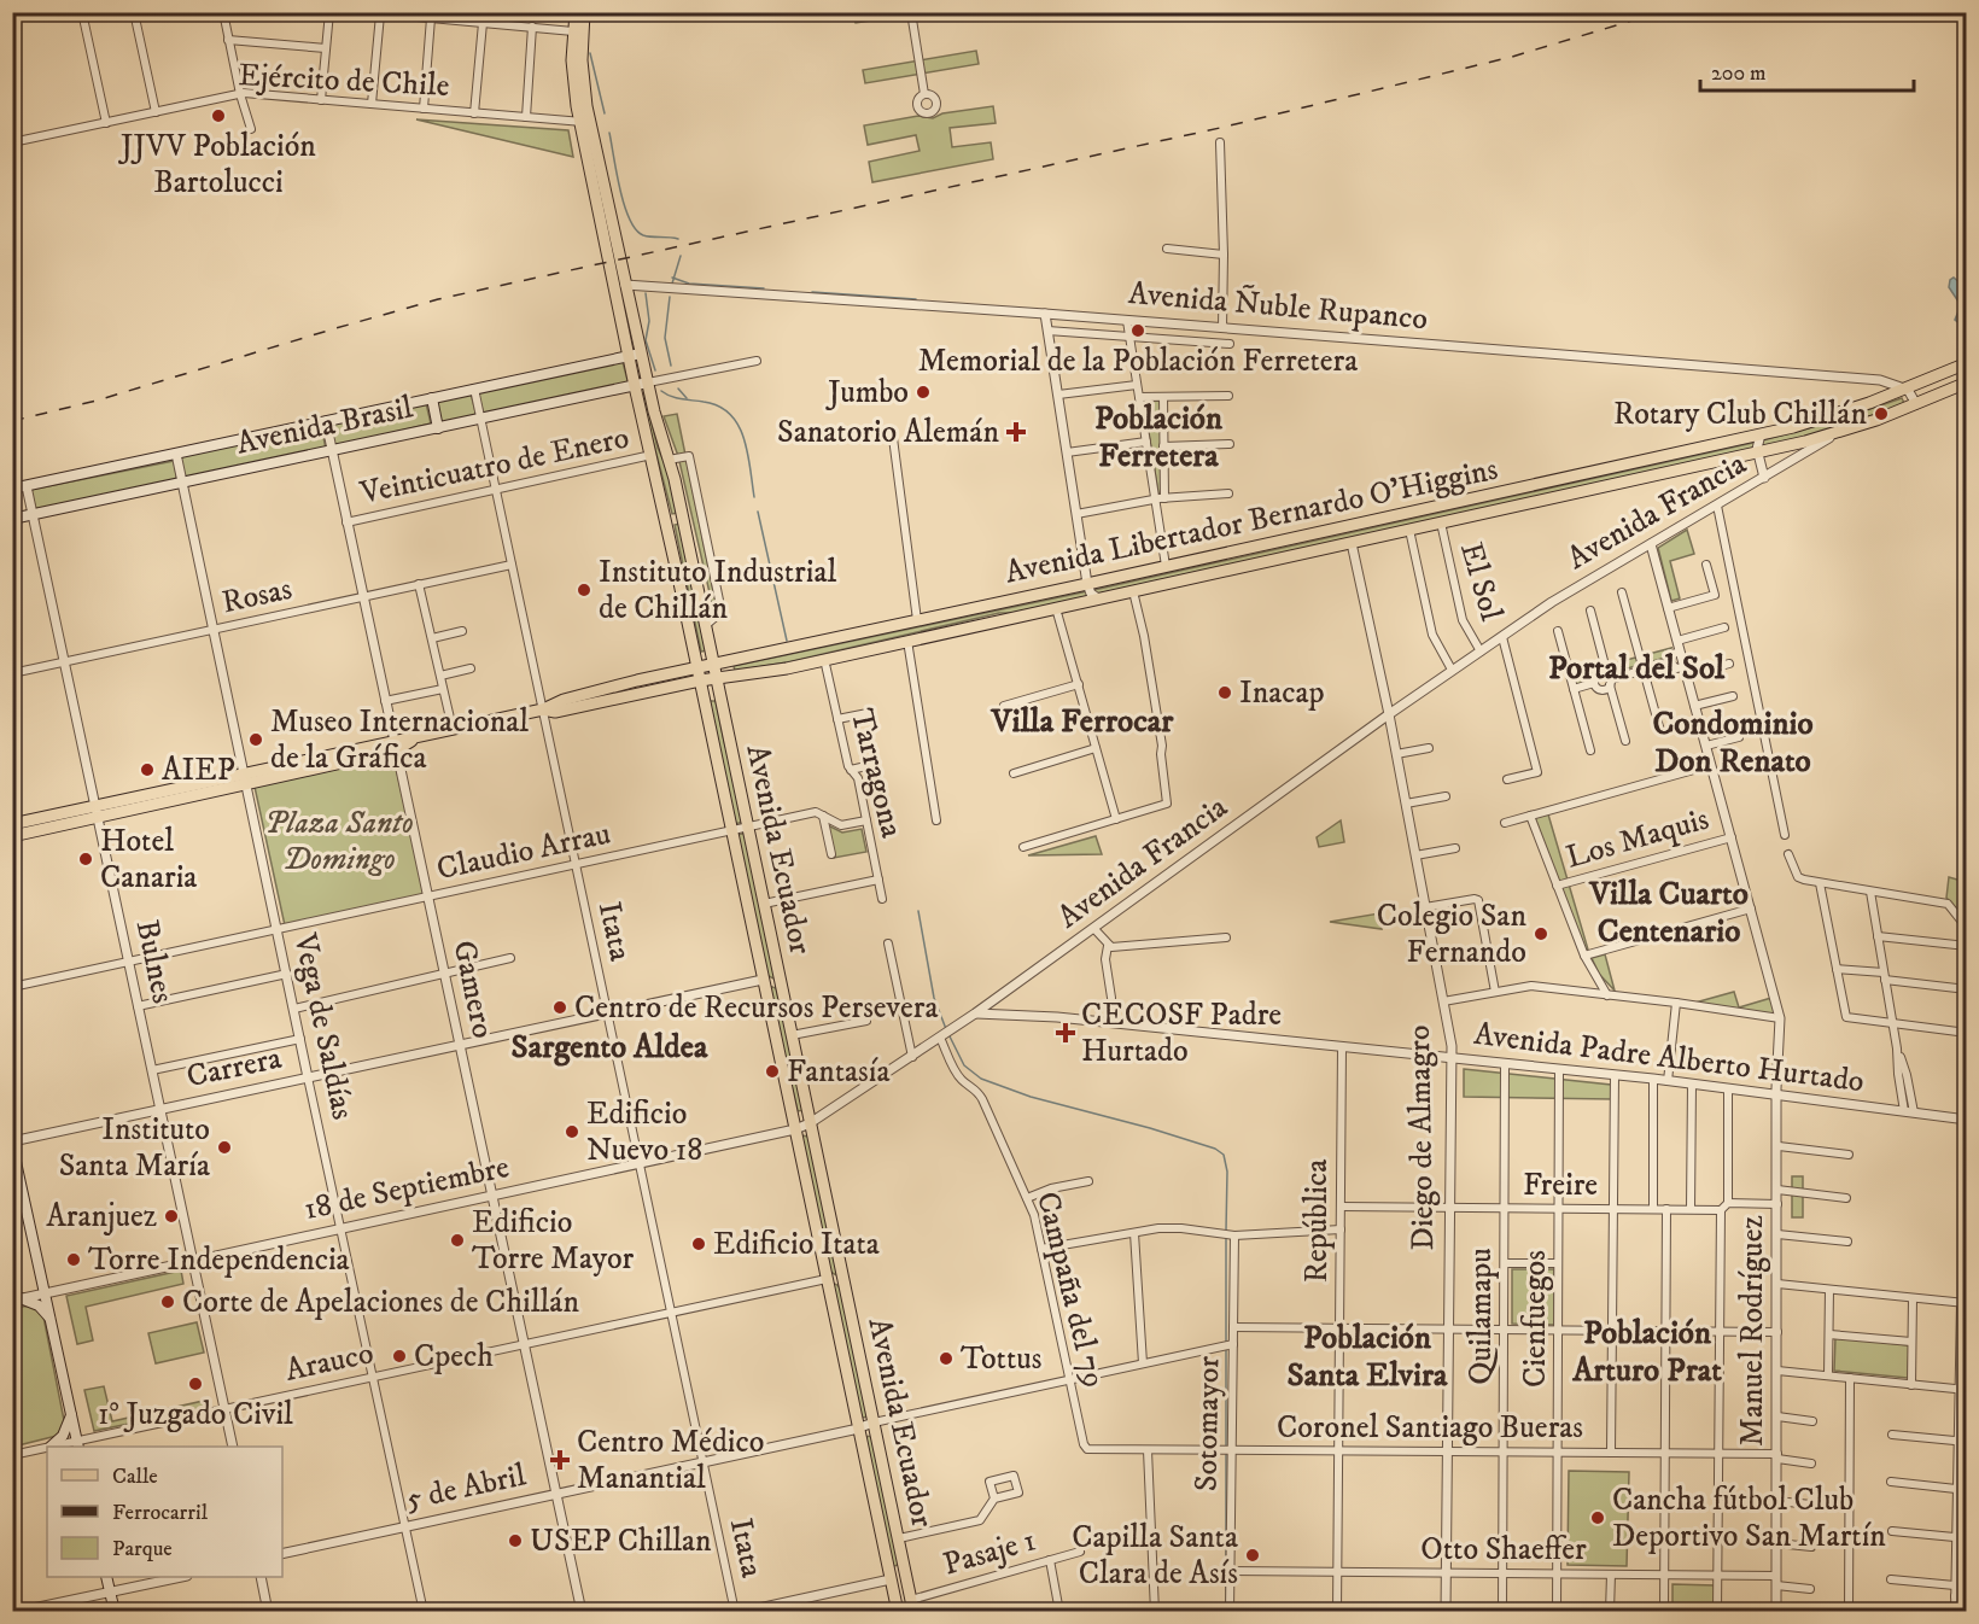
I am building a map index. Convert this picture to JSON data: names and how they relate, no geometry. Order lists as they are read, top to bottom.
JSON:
{
  "streets": {
    "main road": ["Avenida Brasil", "Avenida Libertador Bernardo O'Higgins", "Avenida Ecuador"],
    "street": [
      "Ejército de Chile",
      "Avenida Ñuble Rupanco",
      "Veinticuatro de Enero",
      "Avenida Francia",
      "El Sol",
      "Rosas",
      "Tarragona",
      "Los Maquis",
      "Claudio Arrau",
      "Itata",
      "Bulnes",
      "Gamero",
      "Vega de Saldías",
      "Avenida Padre Alberto Hurtado",
      "Carrera",
      "Diego de Almagro",
      "Freire",
      "18 de Septiembre",
      "República",
      "Campaña del 79",
      "Quilamapu",
      "Cienfuegos",
      "Manuel Rodríguez",
      "Arauco",
      "Sotomayor",
      "Coronel Santiago Bueras",
      "5 de Abril",
      "Otto Shaeffer",
      "Pasaje 1"
    ]
  },
  "crossings": [
    ["Ejército de Chile", "Avenida Ecuador"],
    ["Avenida Ñuble Rupanco", "Avenida Libertador Bernardo O'Higgins"],
    ["Avenida Ñuble Rupanco", "Avenida Ecuador"],
    ["Avenida Brasil", "Avenida Ecuador"],
    ["Avenida Brasil", "Itata"],
    ["Avenida Brasil", "Bulnes"],
    ["Avenida Brasil", "Gamero"],
    ["Avenida Brasil", "Vega de Saldías"],
    ["Veinticuatro de Enero", "Avenida Ecuador"],
    ["Veinticuatro de Enero", "Itata"],
    ["Veinticuatro de Enero", "Gamero"],
    ["Avenida Francia", "Avenida Libertador Bernardo O'Higgins"],
    ["Avenida Francia", "El Sol"],
    ["Avenida Francia", "Avenida Ecuador"],
    ["Avenida Francia", "Avenida Padre Alberto Hurtado"],
    ["Avenida Francia", "Diego de Almagro"],
    ["Avenida Francia", "18 de Septiembre"],
    ["Avenida Francia", "Campaña del 79"],
    ["Avenida Francia", "Manuel Rodríguez"],
    ["Avenida Libertador Bernardo O'Higgins", "El Sol"],
    ["Avenida Libertador Bernardo O'Higgins", "Tarragona"],
    ["Avenida Libertador Bernardo O'Higgins", "Avenida Ecuador"],
    ["Avenida Libertador Bernardo O'Higgins", "Itata"],
    ["Avenida Libertador Bernardo O'Higgins", "Bulnes"],
    ["Avenida Libertador Bernardo O'Higgins", "Gamero"],
    ["Avenida Libertador Bernardo O'Higgins", "Vega de Saldías"],
    ["Avenida Libertador Bernardo O'Higgins", "Diego de Almagro"],
    ["Rosas", "Itata"],
    ["Rosas", "Bulnes"],
    ["Rosas", "Gamero"],
    ["Rosas", "Vega de Saldías"],
    ["Tarragona", "Claudio Arrau"],
    ["Los Maquis", "Manuel Rodríguez"],
    ["Avenida Ecuador", "Claudio Arrau"],
    ["Avenida Ecuador", "Carrera"],
    ["Avenida Ecuador", "18 de Septiembre"],
    ["Avenida Ecuador", "Arauco"],
    ["Avenida Ecuador", "5 de Abril"],
    ["Avenida Ecuador", "Pasaje 1"],
    ["Claudio Arrau", "Itata"],
    ["Claudio Arrau", "Bulnes"],
    ["Claudio Arrau", "Gamero"],
    ["Claudio Arrau", "Vega de Saldías"],
    ["Itata", "Carrera"],
    ["Itata", "18 de Septiembre"],
    ["Itata", "Arauco"],
    ["Itata", "5 de Abril"],
    ["Bulnes", "Carrera"],
    ["Bulnes", "18 de Septiembre"],
    ["Bulnes", "Arauco"],
    ["Gamero", "Carrera"],
    ["Gamero", "18 de Septiembre"],
    ["Gamero", "Arauco"],
    ["Gamero", "5 de Abril"],
    ["Vega de Saldías", "Carrera"],
    ["Vega de Saldías", "18 de Septiembre"],
    ["Vega de Saldías", "Arauco"],
    ["Vega de Saldías", "5 de Abril"],
    ["Avenida Padre Alberto Hurtado", "Diego de Almagro"],
    ["Avenida Padre Alberto Hurtado", "República"],
    ["Avenida Padre Alberto Hurtado", "Quilamapu"],
    ["Avenida Padre Alberto Hurtado", "Cienfuegos"],
    ["Avenida Padre Alberto Hurtado", "Manuel Rodríguez"],
    ["Diego de Almagro", "Freire"],
    ["Diego de Almagro", "Coronel Santiago Bueras"],
    ["Diego de Almagro", "Otto Shaeffer"],
    ["Freire", "República"],
    ["Freire", "Quilamapu"],
    ["Freire", "Cienfuegos"],
    ["República", "Coronel Santiago Bueras"],
    ["República", "Otto Shaeffer"],
    ["Campaña del 79", "Coronel Santiago Bueras"],
    ["Quilamapu", "Coronel Santiago Bueras"],
    ["Quilamapu", "Otto Shaeffer"],
    ["Cienfuegos", "Coronel Santiago Bueras"],
    ["Cienfuegos", "Otto Shaeffer"],
    ["Manuel Rodríguez", "Coronel Santiago Bueras"],
    ["Manuel Rodríguez", "Otto Shaeffer"],
    ["Sotomayor", "Coronel Santiago Bueras"],
    ["Sotomayor", "Otto Shaeffer"]
  ],
  "districts": [
    "Población Ferretera",
    "Portal del Sol",
    "Villa Ferrocar",
    "Condominio Don Renato",
    "Villa Cuarto Centenario",
    "Sargento Aldea",
    "Población Arturo Prat",
    "Población Santa Elvira"
  ],
  "parks": ["Plaza Santo Domingo"],
  "places": {
    "other": [
      "JJVV Población Bartolucci",
      "Memorial de la Población Ferretera",
      "Jumbo",
      "Rotary Club Chillán",
      "Instituto Industrial de Chillán",
      "Inacap",
      "Museo Internacional de la Gráfica",
      "AIEP",
      "Hotel Canaria",
      "Colegio San Fernando",
      "Centro de Recursos Persevera",
      "Fantasía",
      "Edificio Nuevo 18",
      "Instituto Santa María",
      "Aranjuez",
      "Edificio Torre Mayor",
      "Edificio Itata",
      "Torre Independencia",
      "Corte de Apelaciones de Chillán",
      "Cpech",
      "Tottus",
      "1° Juzgado Civil",
      "Cancha fútbol Club Deportivo San Martín",
      "USEP Chillan",
      "Capilla Santa Clara de Asís"
    ],
    "health": ["Sanatorio Alemán", "CECOSF Padre Hurtado", "Centro Médico Manantial"]
  },
  "legend": ["Calle", "Ferrocarril", "Parque"],
  "scale_bar": "200 m"
}
